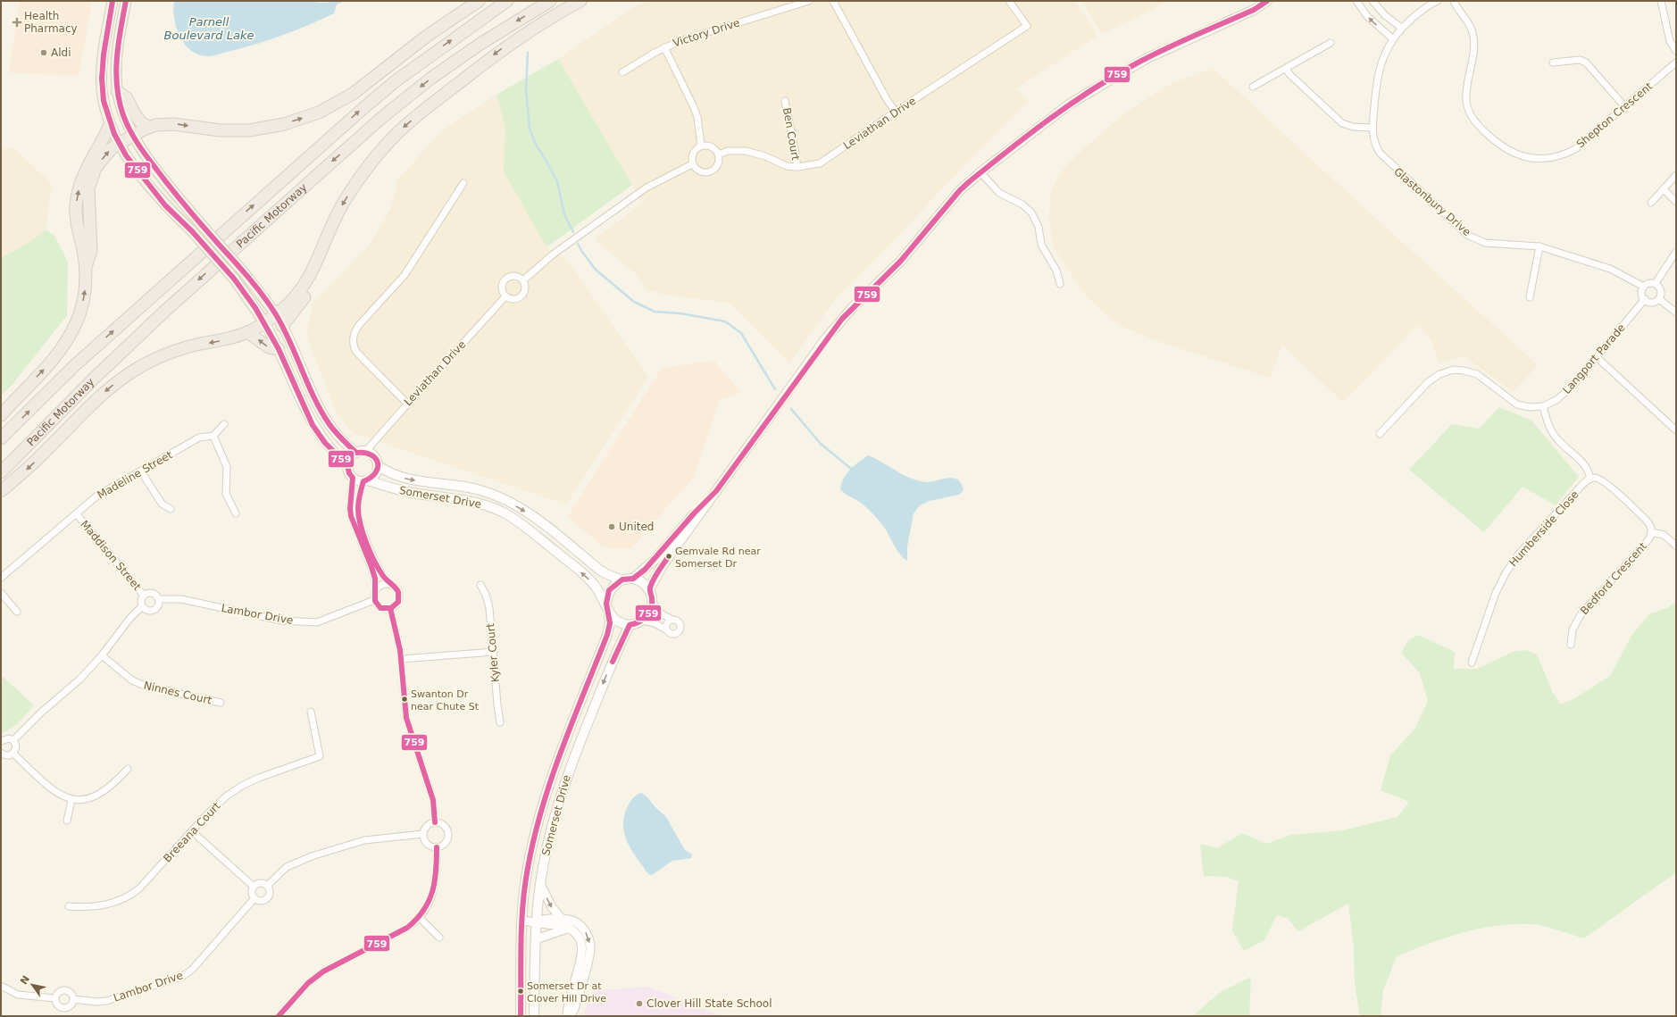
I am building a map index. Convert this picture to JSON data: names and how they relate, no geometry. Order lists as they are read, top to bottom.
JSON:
{
  "streets": {
    "highway": ["Pacific Motorway"],
    "main road": ["Somerset Drive"],
    "street": [
      "Victory Drive",
      "Shepton Crescent",
      "Leviathan Drive",
      "Ben Court",
      "Glastonbury Drive",
      "Langport Parade",
      "Madeline Street",
      "Humberside Close",
      "Maddison Street",
      "Bedford Crescent",
      "Lambor Drive",
      "Kyler Court",
      "Ninnes Court",
      "Breeana Court"
    ]
  },
  "crossings": [
    ["Victory Drive", "Leviathan Drive"],
    ["Leviathan Drive", "Ben Court"],
    ["Leviathan Drive", "Somerset Drive"],
    ["Glastonbury Drive", "Langport Parade"],
    ["Madeline Street", "Maddison Street"],
    ["Humberside Close", "Bedford Crescent"],
    ["Maddison Street", "Lambor Drive"]
  ],
  "water": ["Parnell Boulevard Lake"],
  "places": {
    "health": ["Health Pharmacy"],
    "other": [
      "Aldi",
      "United",
      "Gemvale Rd near Somerset Dr",
      "Swanton Dr near Chute St",
      "Somerset Dr at Clover Hill Drive",
      "Clover Hill State School"
    ]
  },
  "lines": ["transit line 759"],
  "north": "top left"
}
